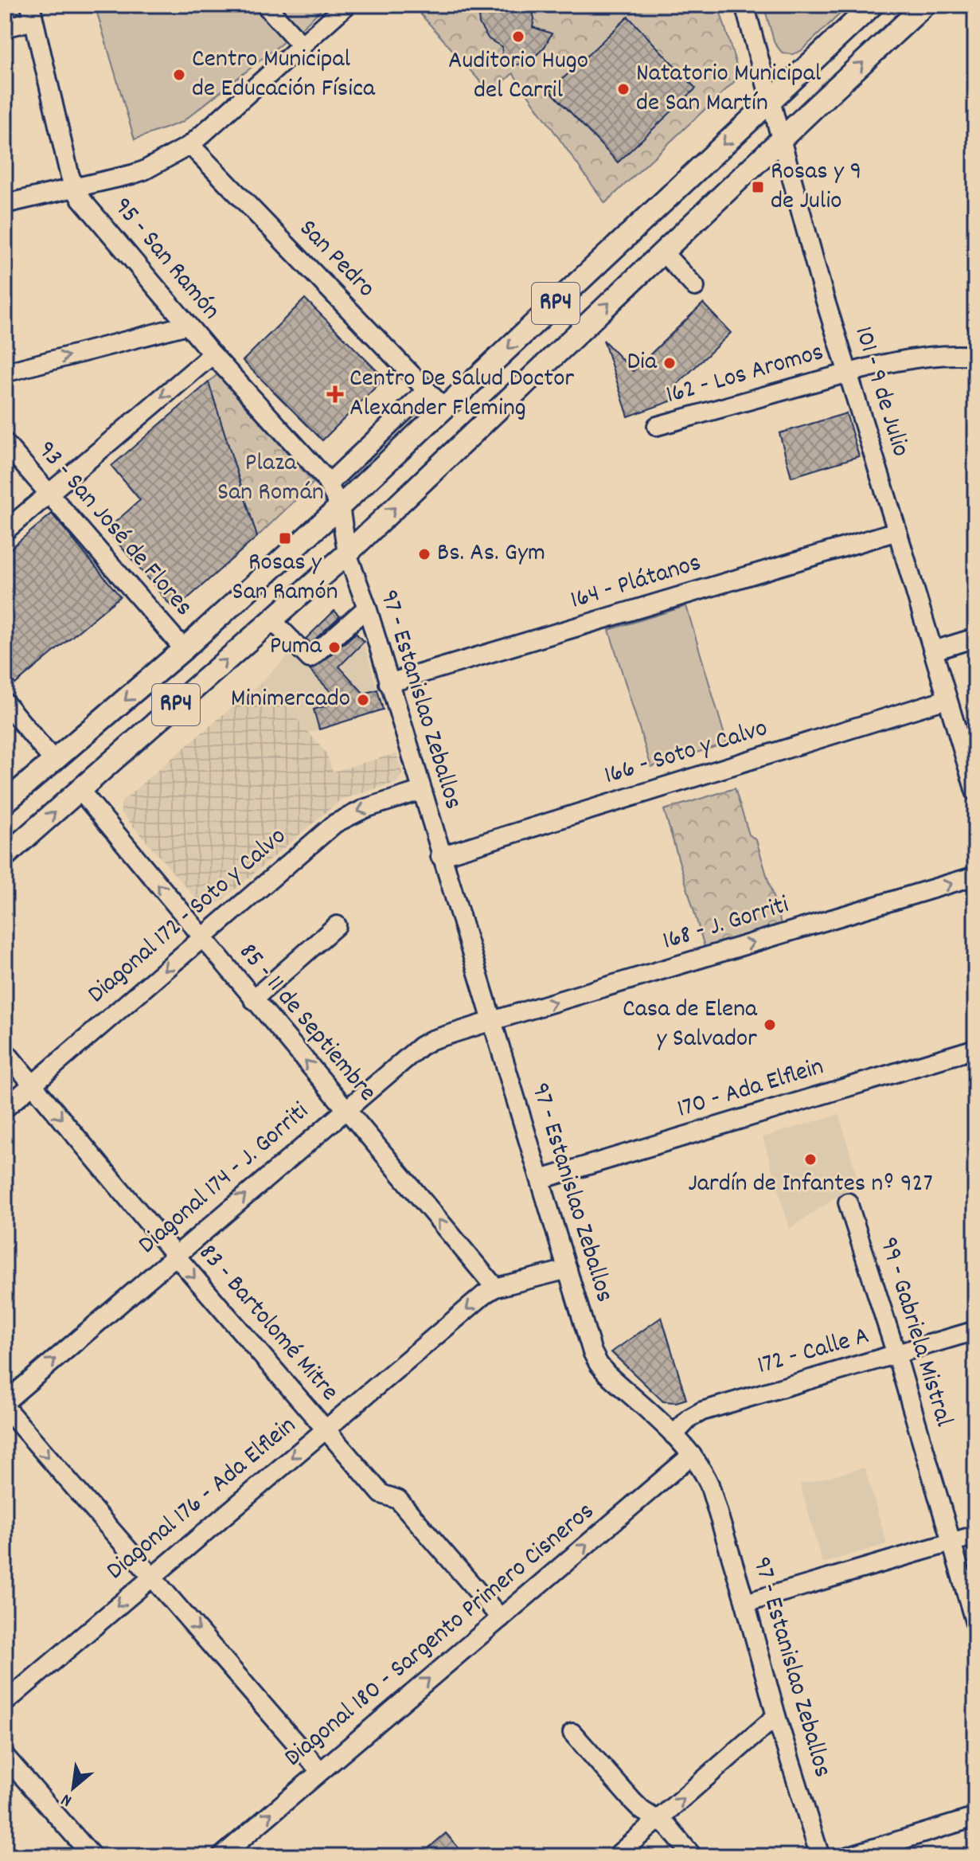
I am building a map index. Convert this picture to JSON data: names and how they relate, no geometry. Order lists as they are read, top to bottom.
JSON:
{
  "streets": {
    "main road": ["RP4"],
    "street": [
      "95 - San Ramón",
      "San Pedro",
      "162 - Los Aromos",
      "101 - 9 de Julio",
      "93 - San José de Flores",
      "164 - Plátanos",
      "97 - Estanislao Zeballos",
      "166 - Soto y Calvo",
      "Diagonal 172 - Soto y Calvo",
      "168 - J. Gorriti",
      "85 - 11 de Septiembre",
      "170 - Ada Elflein",
      "Diagonal 174 - J. Gorriti",
      "83 - Bartolomé Mitre",
      "99 - Gabriela Mistral",
      "172 - Calle A",
      "Diagonal 176 - Ada Elflein",
      "Diagonal 180 - Sargento Primero Cisneros"
    ]
  },
  "crossings": [
    ["95 - San Ramón", "RP4"],
    ["95 - San Ramón", "97 - Estanislao Zeballos"],
    ["San Pedro", "RP4"],
    ["RP4", "101 - 9 de Julio"],
    ["RP4", "93 - San José de Flores"],
    ["RP4", "97 - Estanislao Zeballos"],
    ["RP4", "85 - 11 de Septiembre"],
    ["162 - Los Aromos", "101 - 9 de Julio"],
    ["101 - 9 de Julio", "164 - Plátanos"],
    ["101 - 9 de Julio", "166 - Soto y Calvo"],
    ["164 - Plátanos", "97 - Estanislao Zeballos"],
    ["97 - Estanislao Zeballos", "166 - Soto y Calvo"],
    ["97 - Estanislao Zeballos", "Diagonal 172 - Soto y Calvo"],
    ["97 - Estanislao Zeballos", "168 - J. Gorriti"],
    ["97 - Estanislao Zeballos", "170 - Ada Elflein"],
    ["97 - Estanislao Zeballos", "Diagonal 174 - J. Gorriti"],
    ["97 - Estanislao Zeballos", "172 - Calle A"],
    ["97 - Estanislao Zeballos", "Diagonal 176 - Ada Elflein"],
    ["97 - Estanislao Zeballos", "Diagonal 180 - Sargento Primero Cisneros"],
    ["Diagonal 172 - Soto y Calvo", "85 - 11 de Septiembre"],
    ["Diagonal 172 - Soto y Calvo", "83 - Bartolomé Mitre"],
    ["168 - J. Gorriti", "Diagonal 174 - J. Gorriti"],
    ["85 - 11 de Septiembre", "Diagonal 174 - J. Gorriti"],
    ["85 - 11 de Septiembre", "Diagonal 176 - Ada Elflein"],
    ["Diagonal 174 - J. Gorriti", "83 - Bartolomé Mitre"],
    ["83 - Bartolomé Mitre", "Diagonal 176 - Ada Elflein"],
    ["83 - Bartolomé Mitre", "Diagonal 180 - Sargento Primero Cisneros"],
    ["99 - Gabriela Mistral", "172 - Calle A"]
  ],
  "one_way": [
    "Diagonal 172 - Soto y Calvo",
    "168 - J. Gorriti",
    "85 - 11 de Septiembre",
    "Diagonal 174 - J. Gorriti",
    "83 - Bartolomé Mitre",
    "Diagonal 176 - Ada Elflein",
    "Diagonal 180 - Sargento Primero Cisneros"
  ],
  "parks": ["Plaza San Román"],
  "places": {
    "other": [
      "Auditorio Hugo del Carril",
      "Centro Municipal de Educación Física",
      "Natatorio Municipal de San Martín",
      "Dia",
      "Bs. As. Gym",
      "Puma",
      "Minimercado",
      "Casa de Elena y Salvador",
      "Jardín de Infantes nº 927"
    ],
    "transit": ["Rosas y 9 de Julio", "Rosas y San Ramón"],
    "health": ["Centro De Salud Doctor Alexander Fleming"]
  },
  "north": "bottom left"
}
